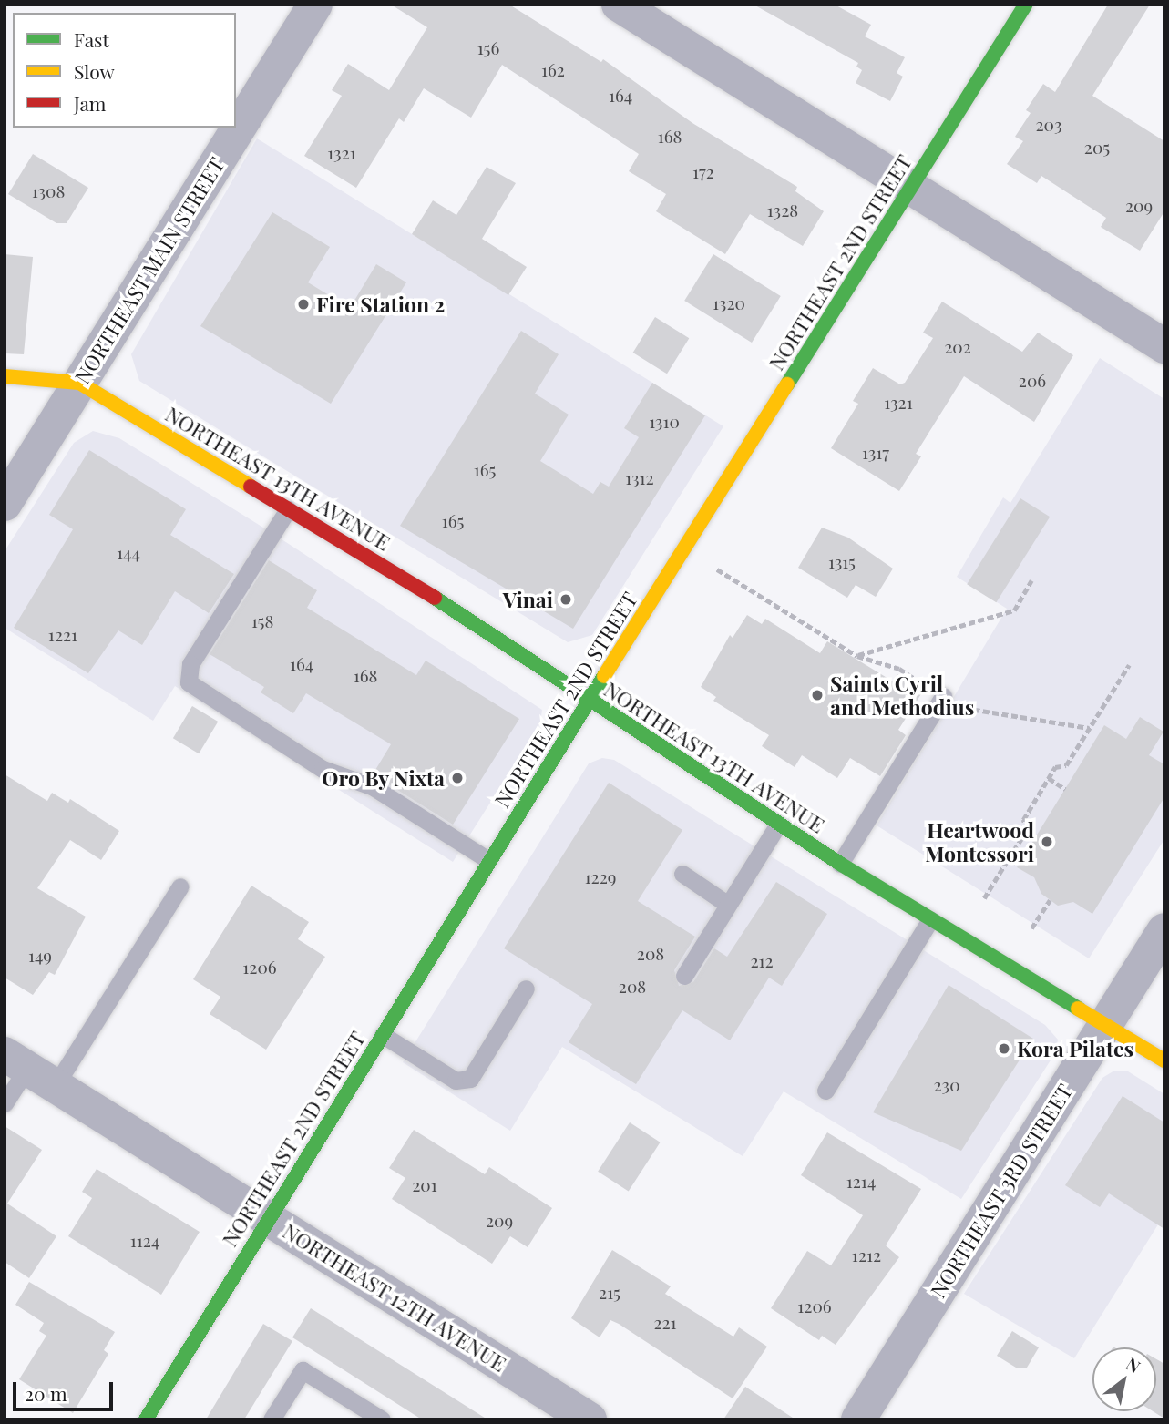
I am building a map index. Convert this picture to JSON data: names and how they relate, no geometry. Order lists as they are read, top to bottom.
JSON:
{
  "streets": {
    "street": [
      "NORTHEAST 2ND STREET",
      "NORTHEAST MAIN STREET",
      "NORTHEAST 13TH AVENUE",
      "NORTHEAST 3RD STREET",
      "NORTHEAST 12TH AVENUE"
    ]
  },
  "crossings": [
    ["NORTHEAST 2ND STREET", "NORTHEAST 13TH AVENUE"],
    ["NORTHEAST 2ND STREET", "NORTHEAST 12TH AVENUE"],
    ["NORTHEAST MAIN STREET", "NORTHEAST 13TH AVENUE"],
    ["NORTHEAST 13TH AVENUE", "NORTHEAST 3RD STREET"]
  ],
  "places": [
    "Fire Station 2",
    "Vinai",
    "Saints Cyril and Methodius",
    "Oro By Nixta",
    "Heartwood Montessori",
    "Kora Pilates"
  ],
  "house_numbers": [
    "156",
    "162",
    "164",
    "203",
    "168",
    "205",
    "1321",
    "172",
    "1308",
    "209",
    "1328",
    "1320",
    "202",
    "206",
    "1321",
    "1310",
    "1317",
    "165",
    "1312",
    "165",
    "144",
    "1315",
    "158",
    "1221",
    "164",
    "168",
    "1229",
    "208",
    "149",
    "212",
    "1206",
    "208",
    "230",
    "1214",
    "201",
    "209",
    "1124",
    "1212",
    "215",
    "1206",
    "221"
  ],
  "legend": ["Fast", "Slow", "Jam"],
  "scale_bar": "20 m",
  "north": "top right"
}
